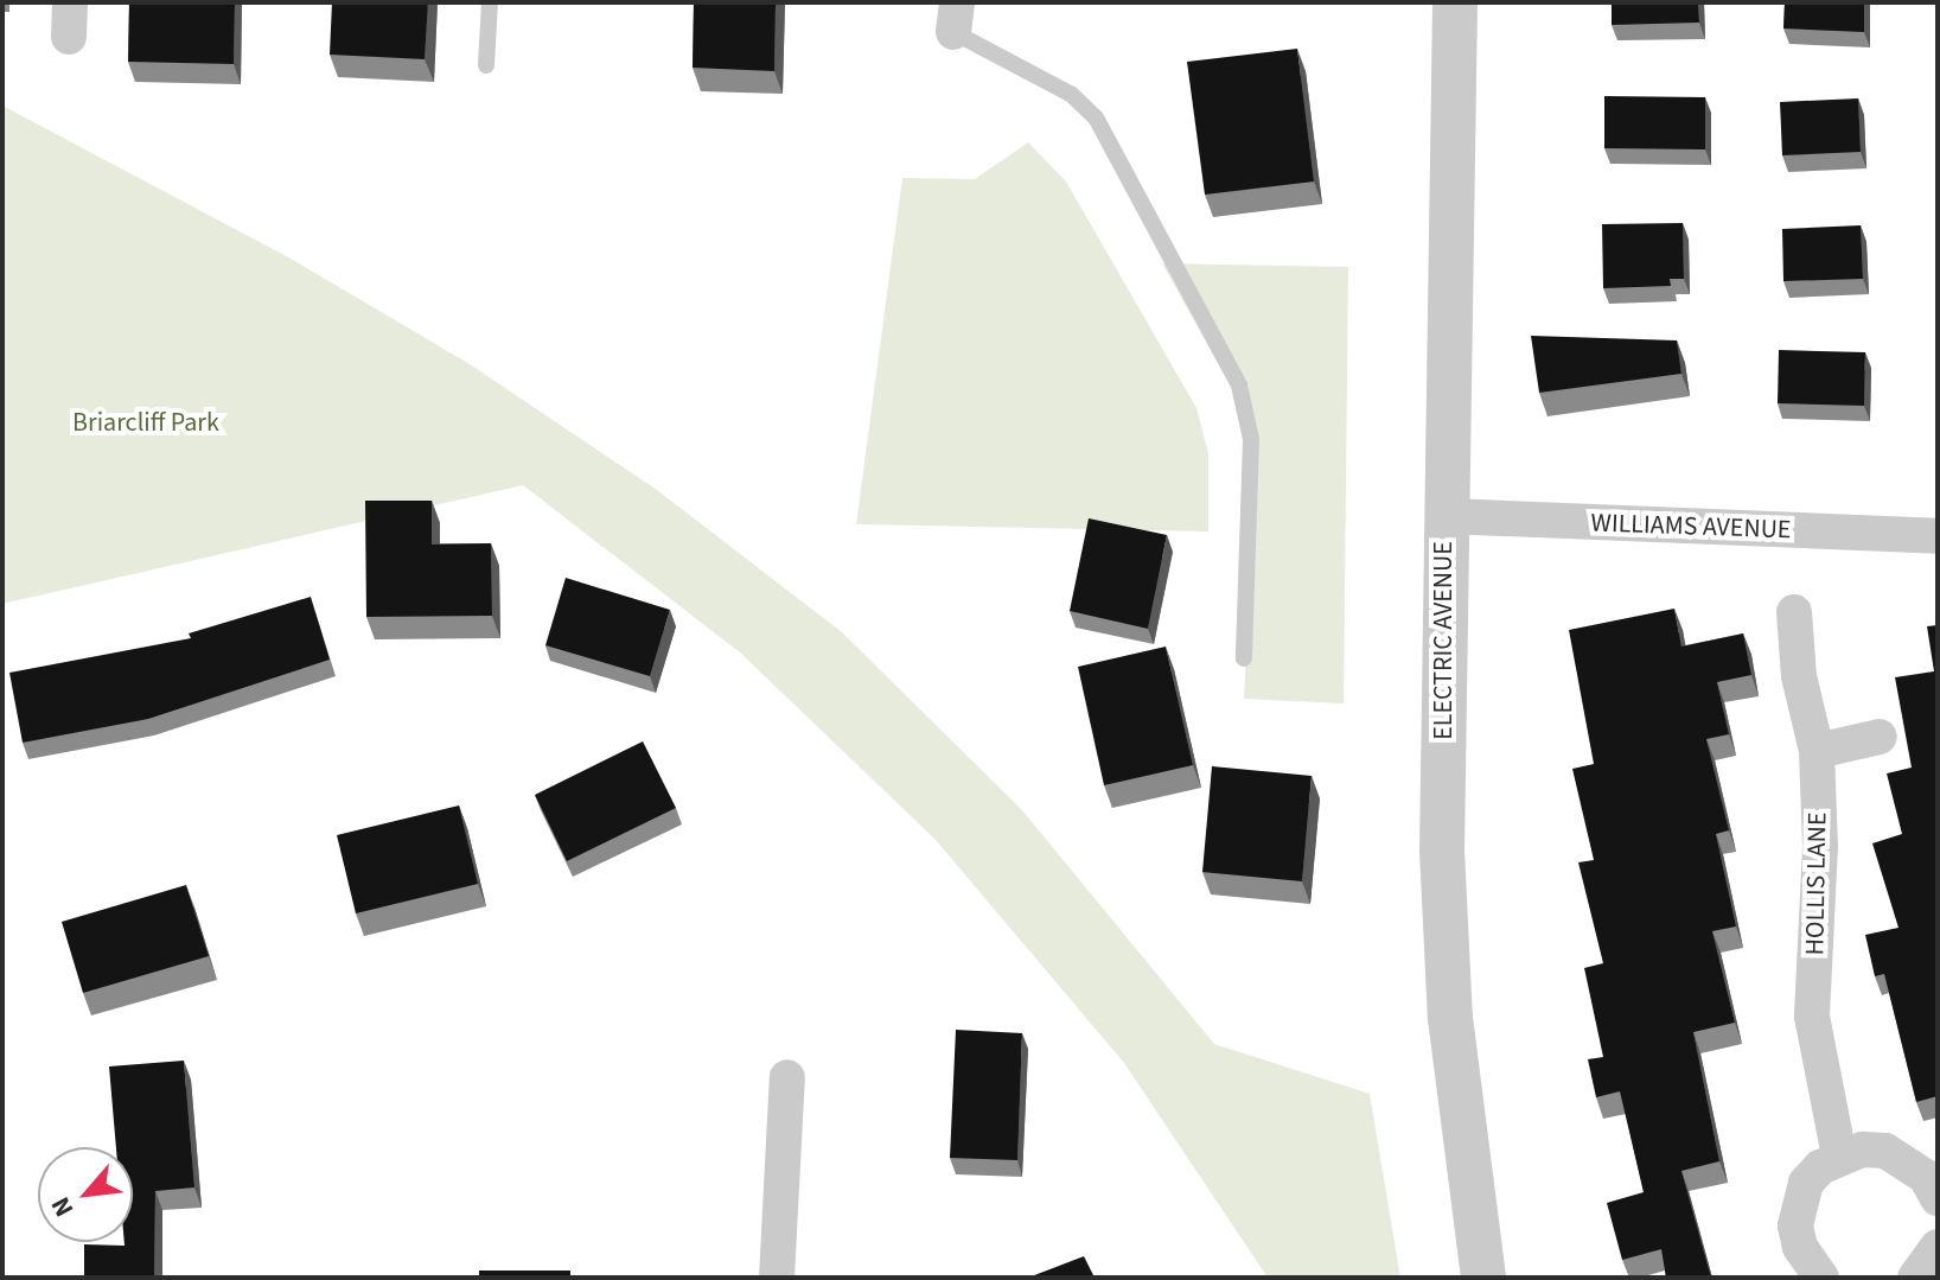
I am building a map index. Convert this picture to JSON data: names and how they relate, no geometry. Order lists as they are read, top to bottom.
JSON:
{
  "streets": {
    "street": ["WILLIAMS AVENUE", "ELECTRIC AVENUE", "HOLLIS LANE"]
  },
  "crossings": [
    ["WILLIAMS AVENUE", "ELECTRIC AVENUE"]
  ],
  "parks": ["Briarcliff Park"],
  "north": "bottom left"
}
